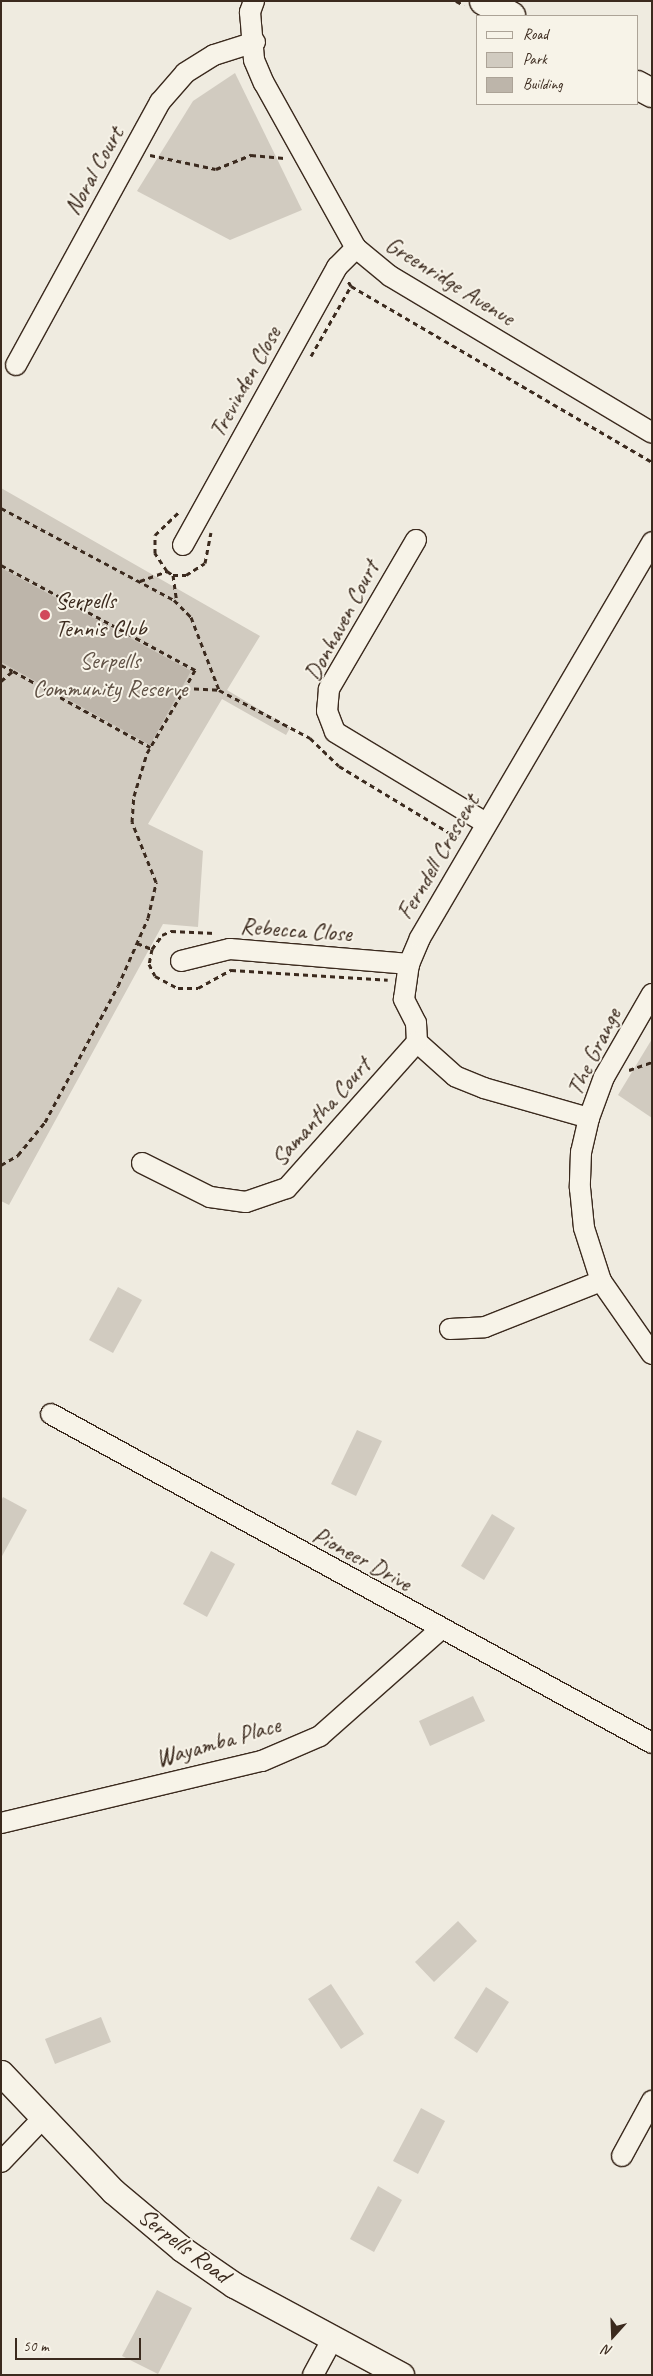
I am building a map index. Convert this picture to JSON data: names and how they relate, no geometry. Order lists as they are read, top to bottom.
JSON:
{
  "streets": {
    "street": [
      "Noral Court",
      "Greenridge Avenue",
      "Trevinden Close",
      "Donhaven Court",
      "Ferndell Crescent",
      "Rebecca Close",
      "The Grange",
      "Samantha Court",
      "Pioneer Drive",
      "Wayamba Place",
      "Serpells Road"
    ]
  },
  "crossings": [
    ["Noral Court", "Greenridge Avenue"],
    ["Greenridge Avenue", "Trevinden Close"],
    ["Donhaven Court", "Ferndell Crescent"],
    ["Ferndell Crescent", "Rebecca Close"],
    ["Ferndell Crescent", "Samantha Court"],
    ["Pioneer Drive", "Wayamba Place"]
  ],
  "parks": ["Serpells Community Reserve"],
  "places": ["Serpells Tennis Club"],
  "legend": ["Road", "Park", "Building"],
  "scale_bar": "50 m",
  "north": "bottom"
}
